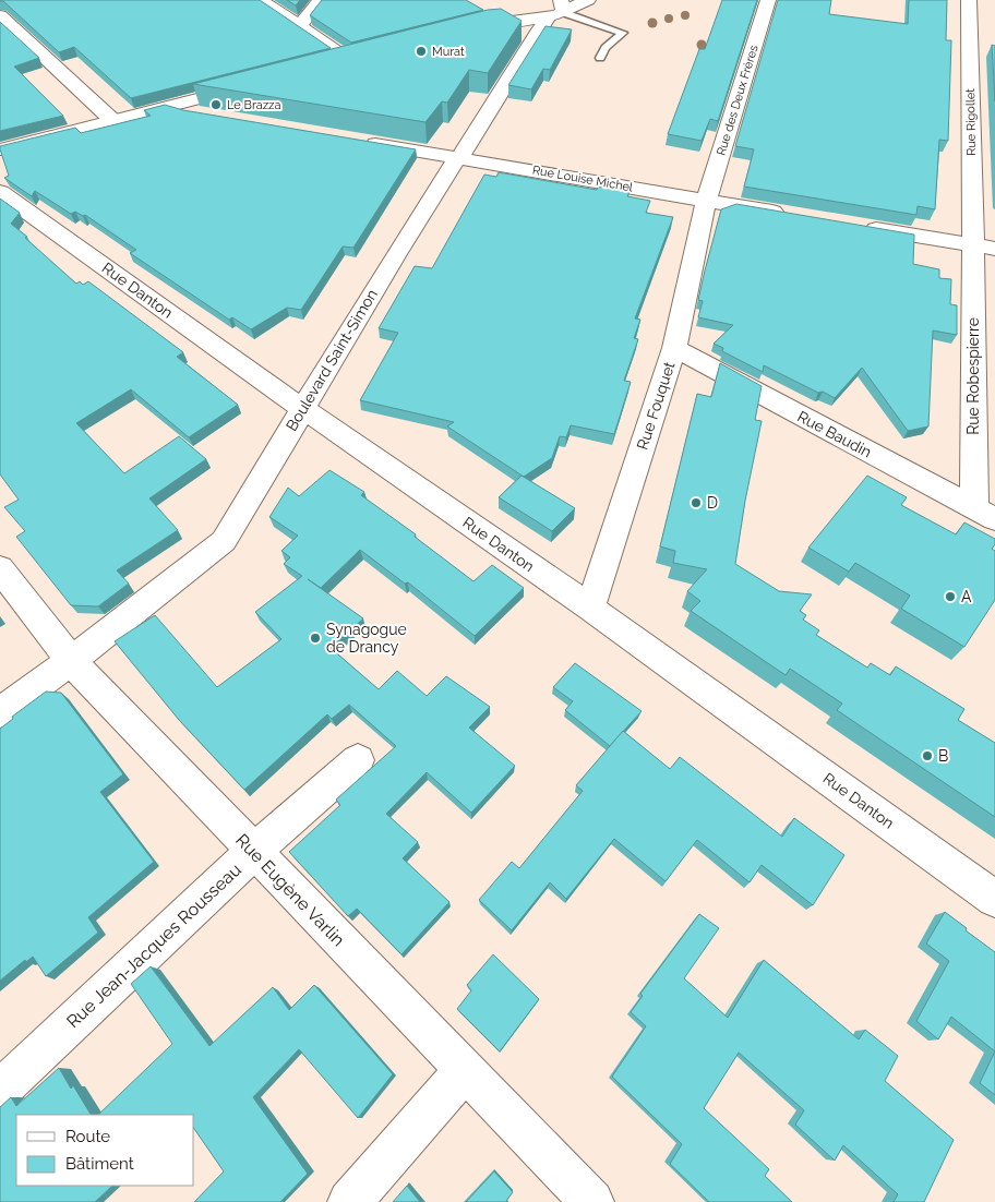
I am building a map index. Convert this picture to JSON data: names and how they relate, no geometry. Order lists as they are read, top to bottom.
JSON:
{
  "streets": {
    "street": [
      "Rue des Deux Frères",
      "Rue Rigollet",
      "Rue Louise Michel",
      "Rue Danton",
      "Boulevard Saint-Simon",
      "Rue Robespierre",
      "Rue Fouquet",
      "Rue Baudin",
      "Rue Eugène Varlin",
      "Rue Jean-Jacques Rousseau"
    ]
  },
  "crossings": [
    ["Rue des Deux Frères", "Rue Louise Michel"],
    ["Rue des Deux Frères", "Rue Fouquet"],
    ["Rue Rigollet", "Rue Robespierre"],
    ["Rue Louise Michel", "Boulevard Saint-Simon"],
    ["Rue Louise Michel", "Rue Fouquet"],
    ["Rue Danton", "Boulevard Saint-Simon"],
    ["Rue Danton", "Rue Fouquet"],
    ["Boulevard Saint-Simon", "Rue Eugène Varlin"],
    ["Rue Robespierre", "Rue Baudin"],
    ["Rue Fouquet", "Rue Baudin"],
    ["Rue Eugène Varlin", "Rue Jean-Jacques Rousseau"]
  ],
  "places": [
    "Murat",
    "Le Brazza",
    "D",
    "A",
    "Synagogue de Drancy",
    "B"
  ],
  "legend": ["Route", "Bâtiment"]
}
